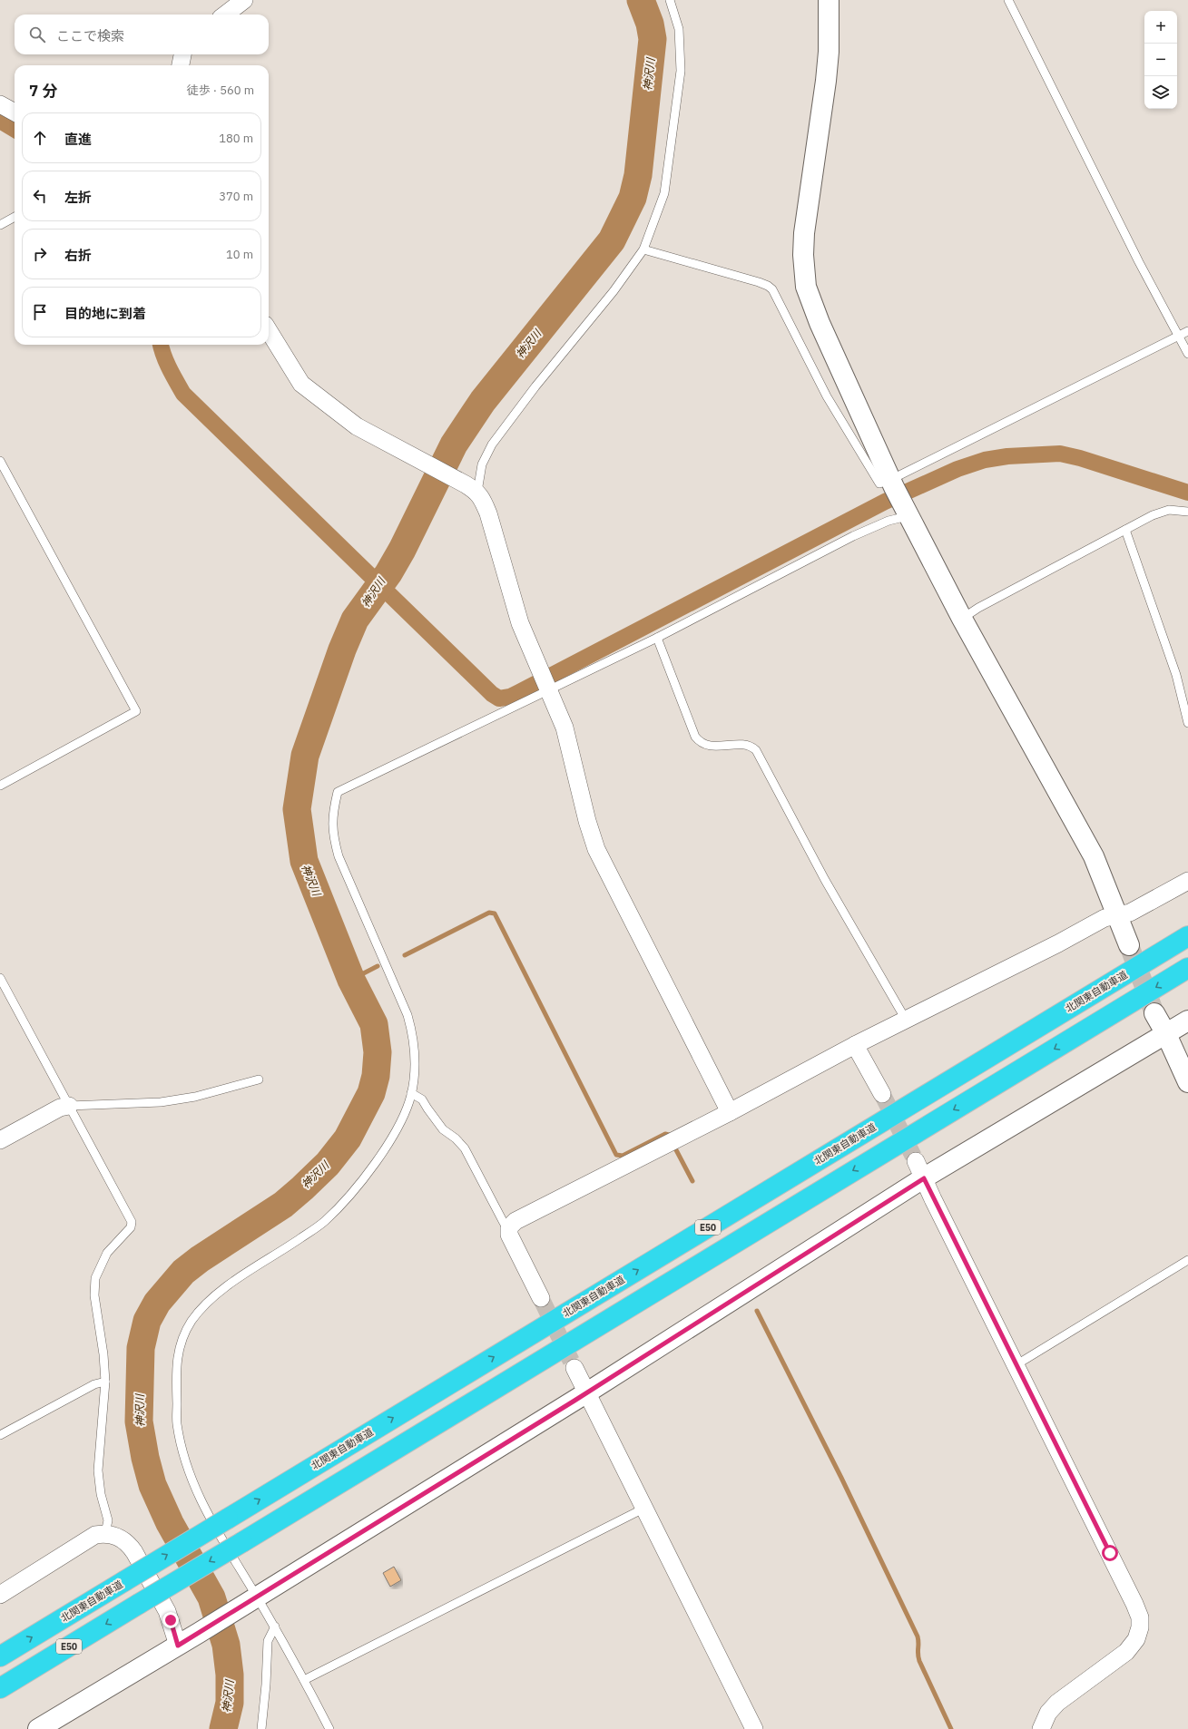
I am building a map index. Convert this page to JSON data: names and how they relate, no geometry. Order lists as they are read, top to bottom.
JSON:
{
  "streets": {
    "highway": ["北関東自動車道", "E50"]
  },
  "water": ["神沢川"],
  "page": {
    "map_buttons": ["+", "−"],
    "search": "ここで検索",
    "heading": ["7 分", "徒歩 · 560 m"],
    "list": [
      ["直進", "180 m"],
      ["左折", "370 m"],
      ["右折", "10 m"],
      "目的地に到着"
    ]
  }
}
